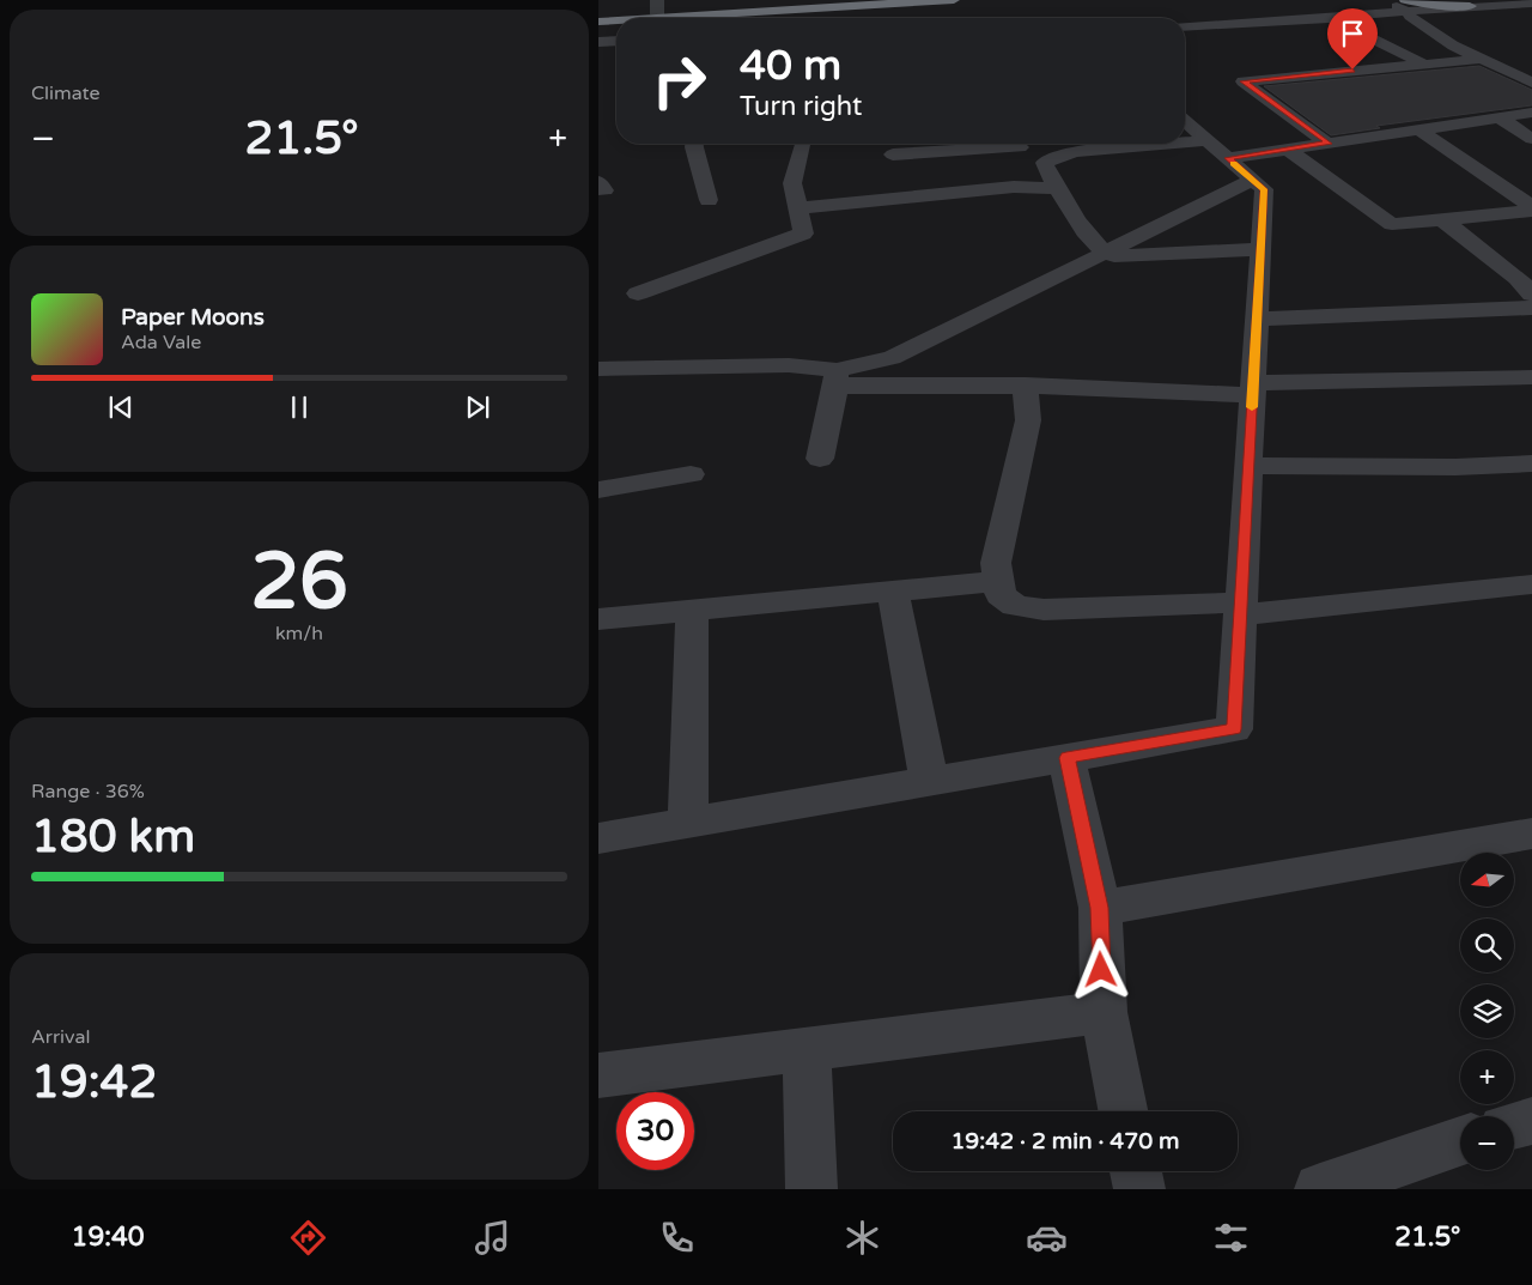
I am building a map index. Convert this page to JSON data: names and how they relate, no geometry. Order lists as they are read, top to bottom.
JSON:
{
  "north": "left",
  "page": {
    "tile": [
      "Climate",
      ["26", "km/h"],
      ["Range · 36%", "180 km"],
      ["Arrival", "19:42"]
    ],
    "turn": ["40 m", "Turn right"],
    "heat": ["−", "21.5°", "+"],
    "song": ["Paper Moons", "Ada Vale"],
    "map_buttons": ["+", "−"],
    "limit": "30",
    "trip": "19:42 · 2 min · 470 m",
    "tabs": ["19:40", "21.5°"]
  }
}
